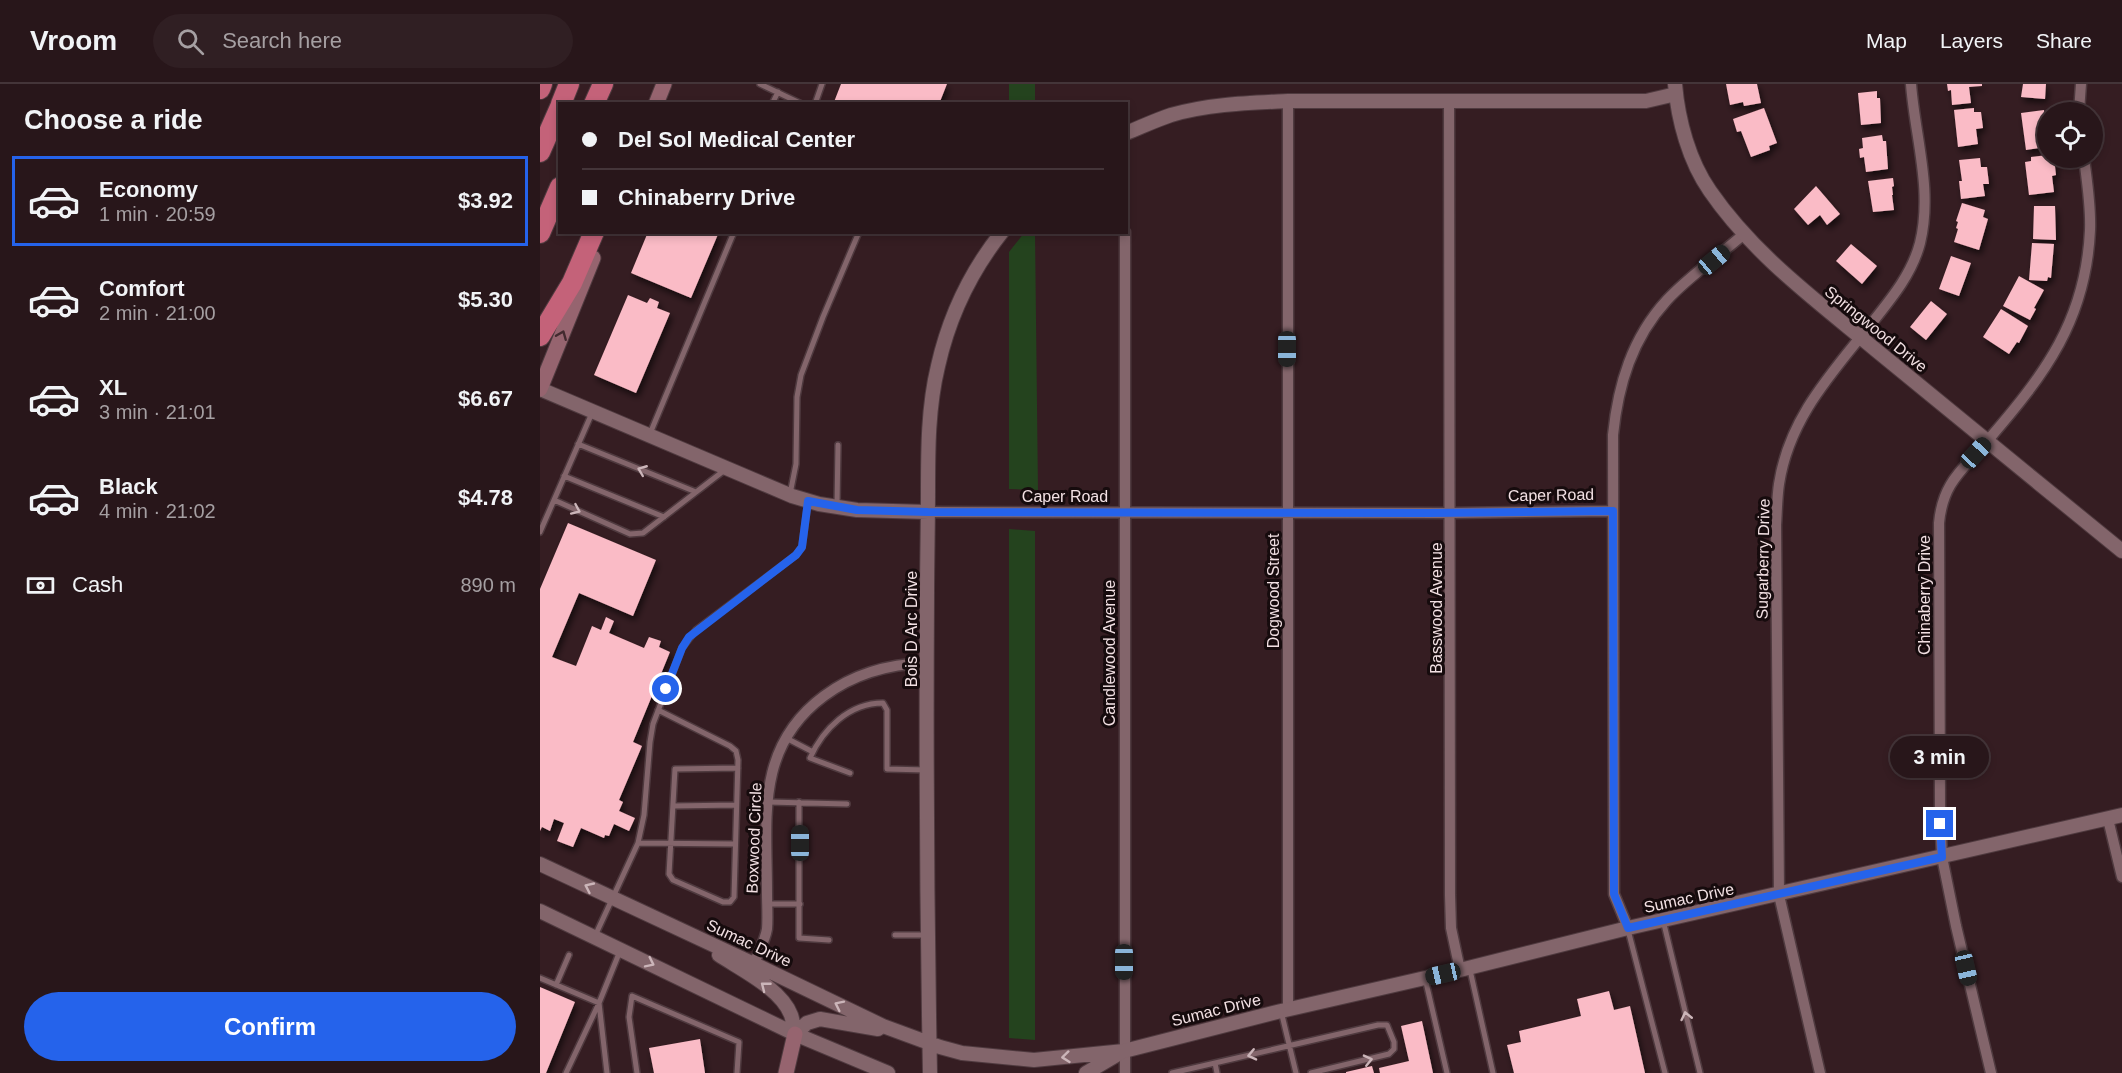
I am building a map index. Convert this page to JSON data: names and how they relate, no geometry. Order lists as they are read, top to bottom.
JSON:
{
  "streets": {
    "street": [
      "Springwood Drive",
      "Caper Road",
      "Sugarberry Drive",
      "Dogwood Street",
      "Chinaberry Drive",
      "Basswood Avenue",
      "Bois D Arc Drive",
      "Candlewood Avenue",
      "Boxwood Circle",
      "Sumac Drive"
    ]
  },
  "crossings": [
    ["Springwood Drive", "Sugarberry Drive"],
    ["Springwood Drive", "Chinaberry Drive"],
    ["Caper Road", "Dogwood Street"],
    ["Caper Road", "Basswood Avenue"],
    ["Caper Road", "Bois D Arc Drive"],
    ["Caper Road", "Candlewood Avenue"],
    ["Sugarberry Drive", "Sumac Drive"],
    ["Dogwood Street", "Sumac Drive"],
    ["Chinaberry Drive", "Sumac Drive"],
    ["Basswood Avenue", "Sumac Drive"],
    ["Bois D Arc Drive", "Boxwood Circle"],
    ["Bois D Arc Drive", "Sumac Drive"],
    ["Candlewood Avenue", "Sumac Drive"],
    ["Boxwood Circle", "Sumac Drive"]
  ],
  "page": {
    "header": "Vroom",
    "search": "Search here",
    "nav": ["Map", "Layers", "Share"],
    "heading": "Choose a ride",
    "banner": ["Del Sol Medical Center", "Chinaberry Drive"],
    "list": [
      {
        "name": "Economy",
        "note": "1 min · 20:59",
        "value": "$3.92"
      },
      {
        "name": "Comfort",
        "note": "2 min · 21:00",
        "value": "$5.30"
      },
      {
        "name": "XL",
        "note": "3 min · 21:01",
        "value": "$6.67"
      },
      {
        "name": "Black",
        "note": "4 min · 21:02",
        "value": "$4.78"
      }
    ],
    "pay": ["Cash", "890 m"],
    "bubble": "3 min",
    "buttons": "Confirm"
  }
}
